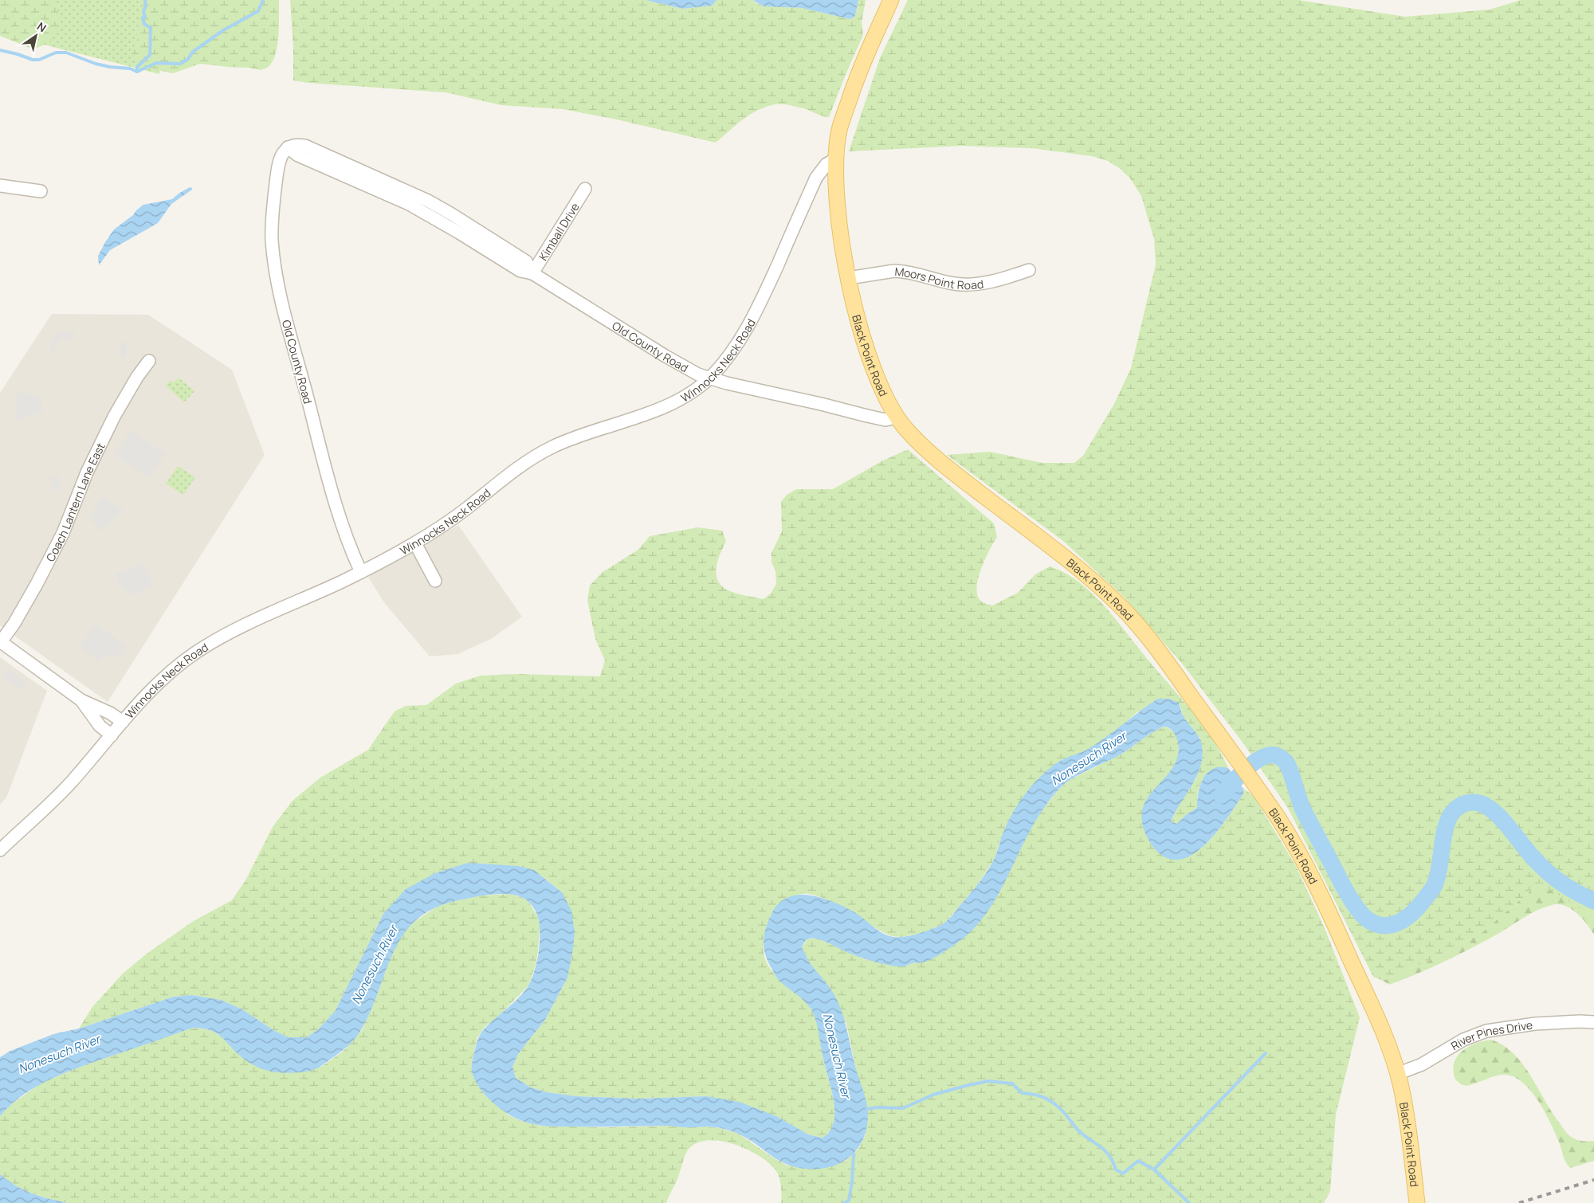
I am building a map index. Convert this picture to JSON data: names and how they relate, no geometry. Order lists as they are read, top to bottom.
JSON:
{
  "streets": {
    "main road": ["Black Point Road"],
    "street": [
      "Kimball Drive",
      "Moors Point Road",
      "Old County Road",
      "Winnocks Neck Road",
      "Coach Lantern Lane East",
      "River Pines Drive"
    ]
  },
  "crossings": [
    ["Kimball Drive", "Old County Road"],
    ["Moors Point Road", "Black Point Road"],
    ["Old County Road", "Black Point Road"],
    ["Old County Road", "Winnocks Neck Road"],
    ["Black Point Road", "Winnocks Neck Road"],
    ["Black Point Road", "River Pines Drive"]
  ],
  "water": ["Nonesuch River"],
  "north": "top right"
}
